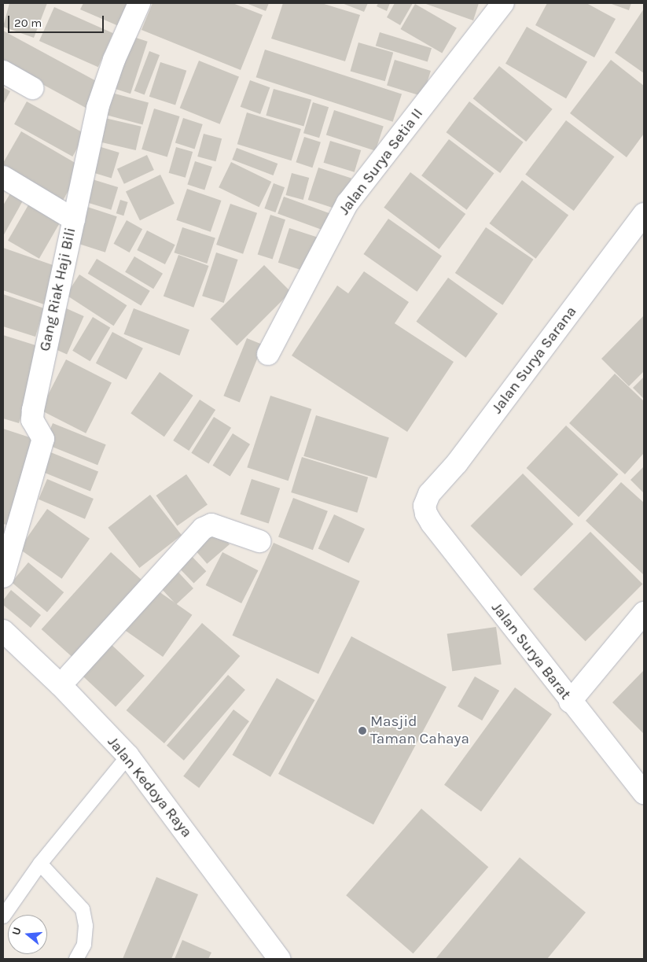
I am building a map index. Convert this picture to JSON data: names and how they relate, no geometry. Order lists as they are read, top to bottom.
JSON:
{
  "streets": {
    "street": [
      "Jalan Surya Setia II",
      "Gang Riak Haji Bili",
      "Jalan Surya Sarana",
      "Jalan Surya Barat",
      "Jalan Kedoya Raya"
    ]
  },
  "crossings": [
    ["Jalan Surya Sarana", "Jalan Surya Barat"]
  ],
  "places": ["Masjid Taman Cahaya"],
  "scale_bar": "20 m",
  "north": "left"
}
